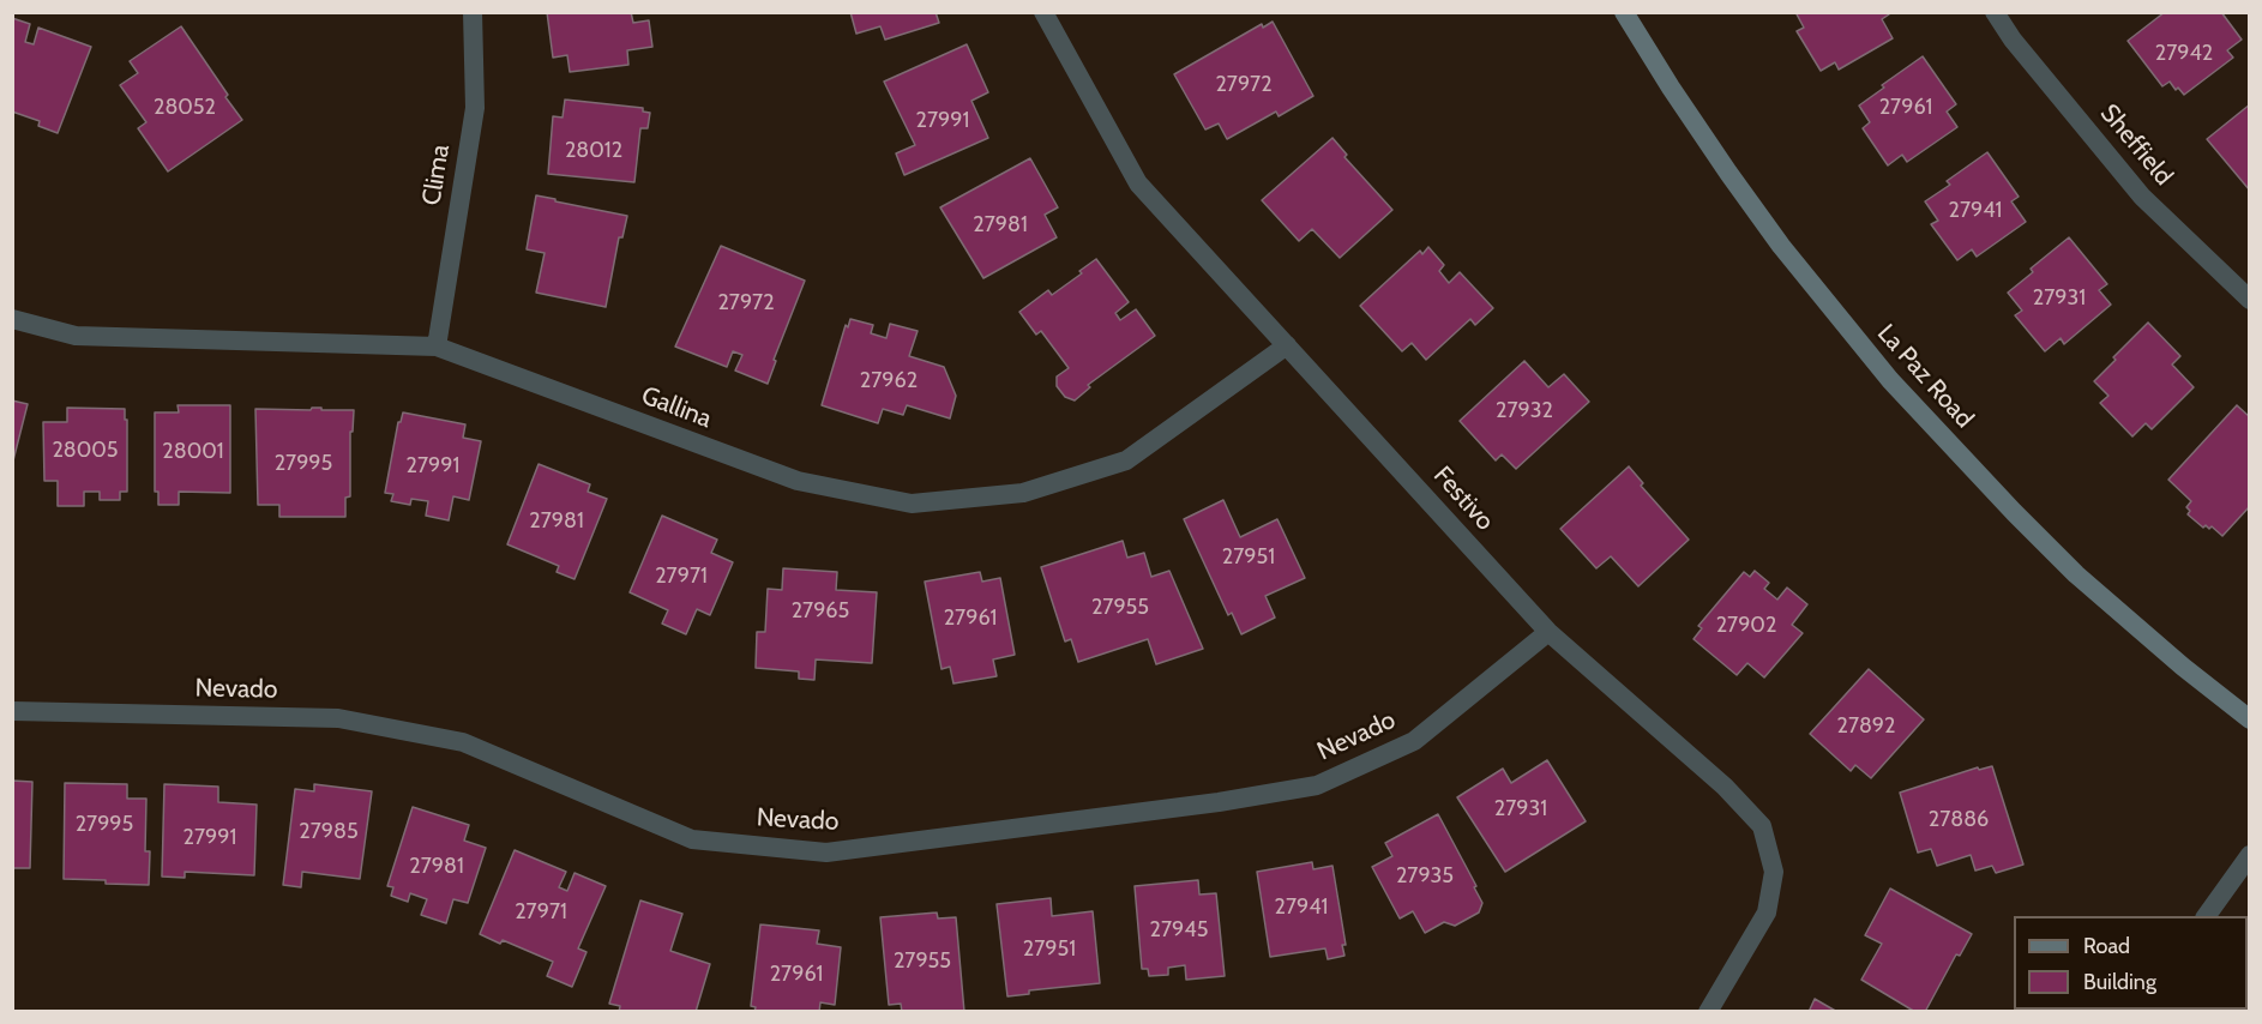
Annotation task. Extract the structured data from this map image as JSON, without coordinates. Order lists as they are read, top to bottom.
{
  "streets": {
    "main road": ["La Paz Road"],
    "street": [
      "Sheffield",
      "Clima",
      "Gallina",
      "Festivo",
      "Nevado"
    ]
  },
  "crossings": [
    ["Clima", "Gallina"],
    ["Gallina", "Festivo"],
    ["Festivo", "Nevado"]
  ],
  "house_numbers": [
    "27942",
    "27972",
    "28052",
    "27961",
    "27991",
    "28012",
    "27941",
    "27981",
    "27931",
    "27972",
    "27962",
    "27932",
    "28005",
    "28001",
    "27995",
    "27991",
    "27981",
    "27951",
    "27971",
    "27955",
    "27965",
    "27961",
    "27902",
    "27892",
    "27931",
    "27886",
    "27995",
    "27985",
    "27991",
    "27981",
    "27935",
    "27941",
    "27971",
    "27945",
    "27951",
    "27955",
    "27961"
  ],
  "legend": ["Road", "Building"]
}
